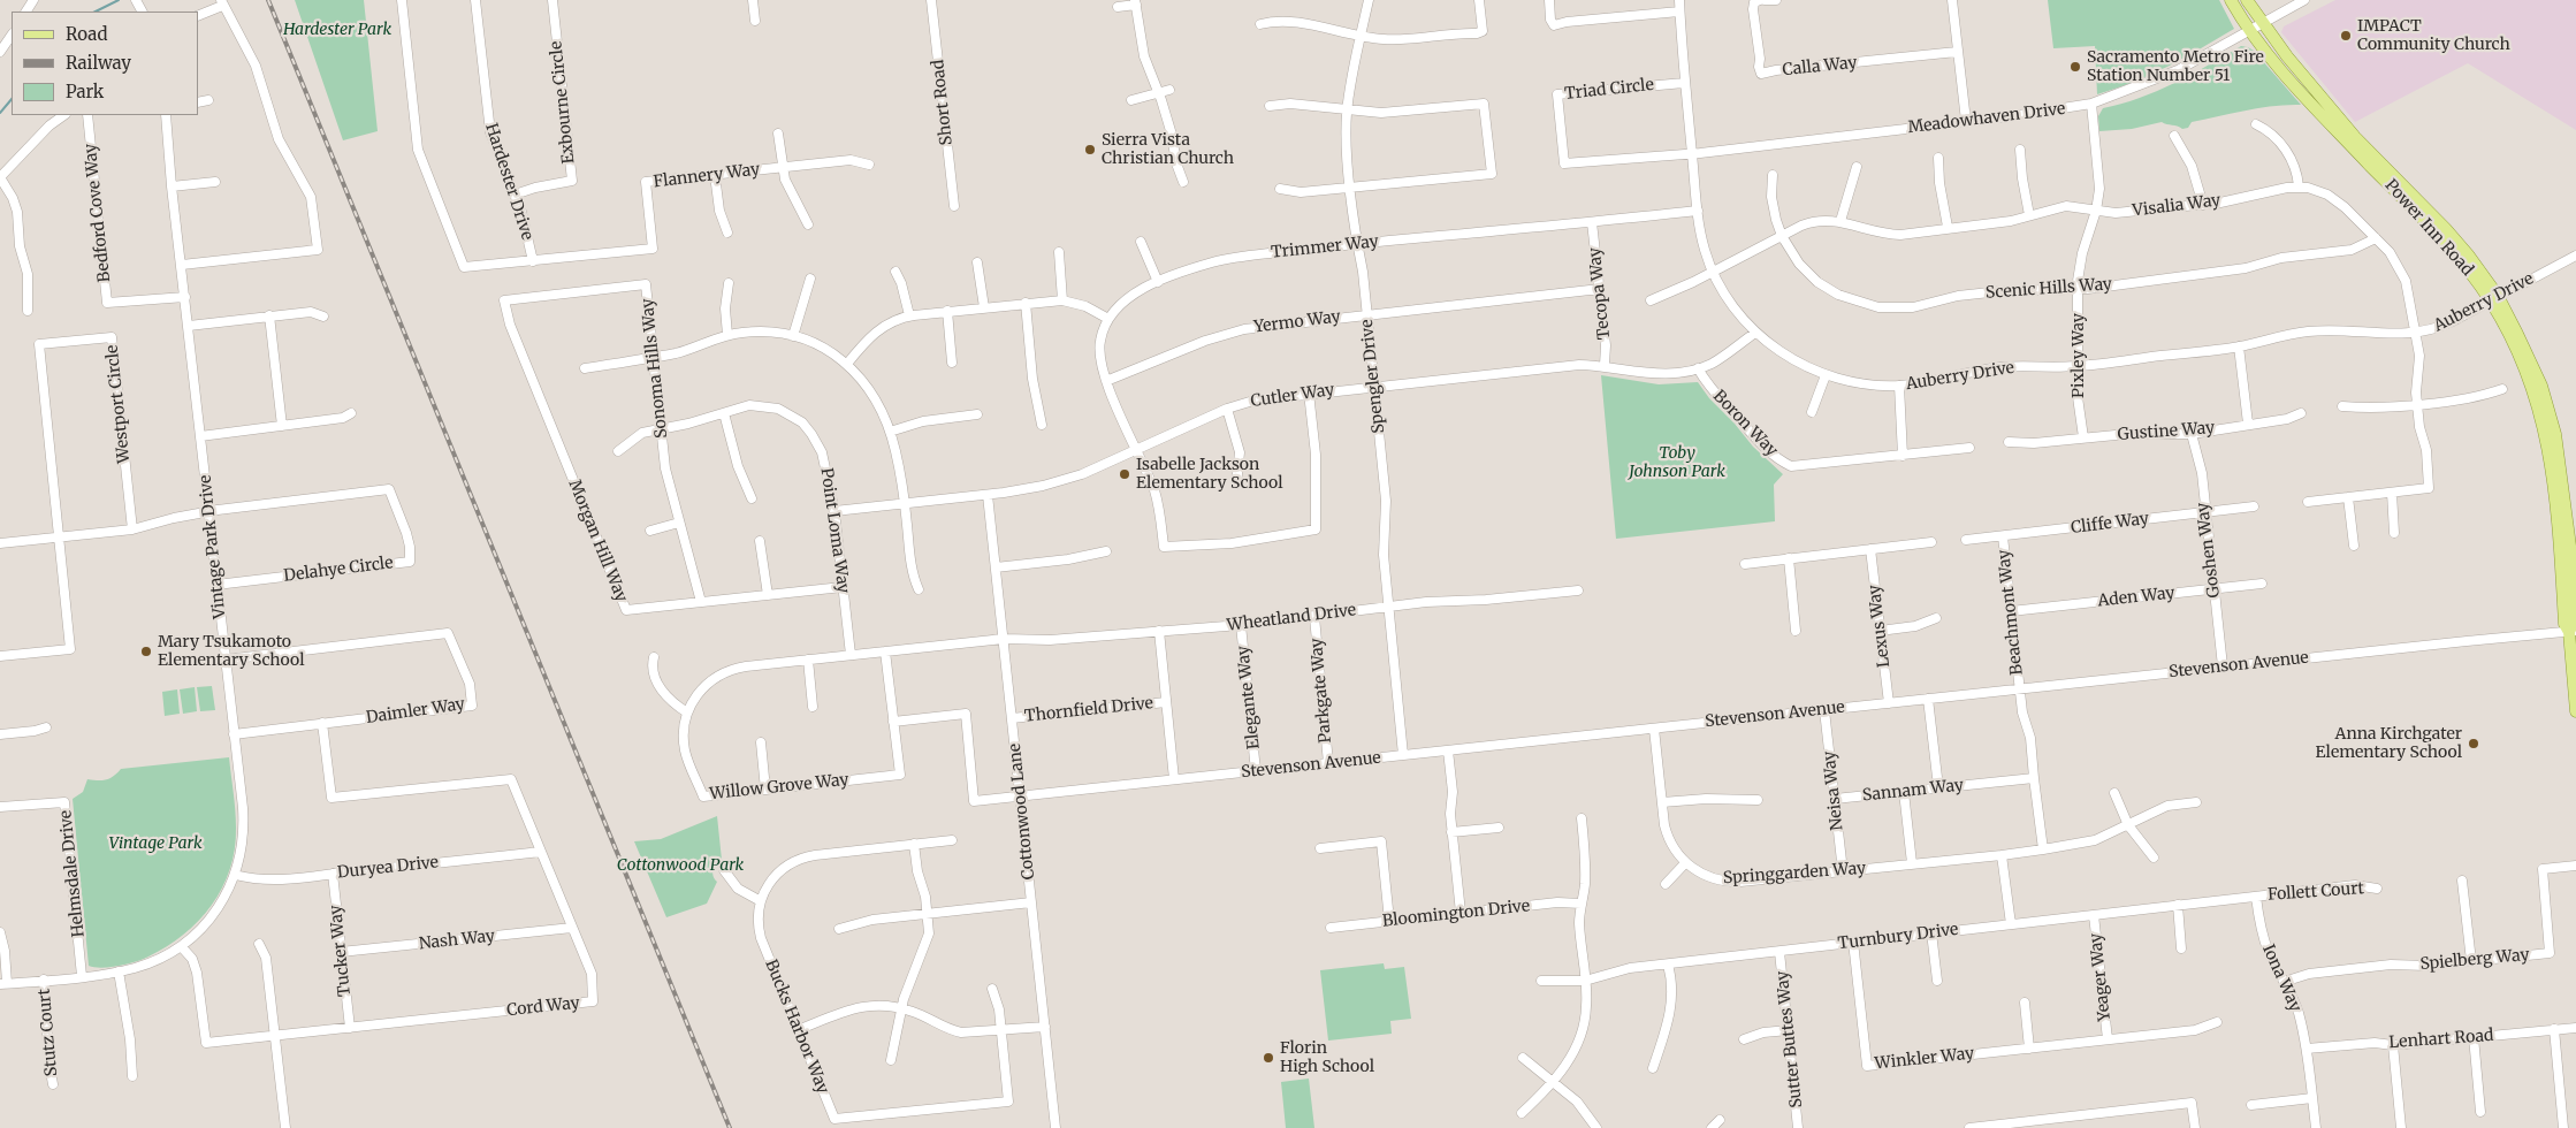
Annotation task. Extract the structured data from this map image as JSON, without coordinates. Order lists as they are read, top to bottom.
{
  "streets": {
    "main road": ["Power Inn Road"],
    "street": [
      "Calla Way",
      "Triad Circle",
      "Exbourne Circle",
      "Short Road",
      "Meadowhaven Drive",
      "Flannery Way",
      "Hardester Drive",
      "Visalia Way",
      "Bedford Cove Way",
      "Trimmer Way",
      "Scenic Hills Way",
      "Tecopa Way",
      "Auberry Drive",
      "Yermo Way",
      "Pixley Way",
      "Sonoma Hills Way",
      "Spengler Drive",
      "Cutler Way",
      "Westport Circle",
      "Boron Way",
      "Gustine Way",
      "Cliffe Way",
      "Point Loma Way",
      "Morgan Hill Way",
      "Vintage Park Drive",
      "Goshen Way",
      "Delahye Circle",
      "Aden Way",
      "Beachmont Way",
      "Wheatland Drive",
      "Lexus Way",
      "Stevenson Avenue",
      "Parkgate Way",
      "Elegante Way",
      "Thornfield Drive",
      "Daimler Way",
      "Willow Grove Way",
      "Neisa Way",
      "Sannam Way",
      "Cottonwood Lane",
      "Duryea Drive",
      "Helmsdale Drive",
      "Springgarden Way",
      "Follett Court",
      "Bloomington Drive",
      "Turnbury Drive",
      "Nash Way",
      "Tucker Way",
      "Spielberg Way",
      "Yeager Way",
      "Iona Way",
      "Cord Way",
      "Bucks Harbor Way",
      "Stutz Court",
      "Sutter Buttes Way",
      "Lenhart Road",
      "Winkler Way"
    ]
  },
  "crossings": [
    ["Triad Circle", "Meadowhaven Drive"],
    ["Triad Circle", "Auberry Drive"],
    ["Exbourne Circle", "Hardester Drive"],
    ["Meadowhaven Drive", "Power Inn Road"],
    ["Meadowhaven Drive", "Auberry Drive"],
    ["Meadowhaven Drive", "Pixley Way"],
    ["Flannery Way", "Hardester Drive"],
    ["Visalia Way", "Scenic Hills Way"],
    ["Visalia Way", "Auberry Drive"],
    ["Visalia Way", "Pixley Way"],
    ["Bedford Cove Way", "Vintage Park Drive"],
    ["Power Inn Road", "Auberry Drive"],
    ["Power Inn Road", "Stevenson Avenue"],
    ["Trimmer Way", "Tecopa Way"],
    ["Trimmer Way", "Auberry Drive"],
    ["Trimmer Way", "Yermo Way"],
    ["Trimmer Way", "Spengler Drive"],
    ["Trimmer Way", "Cutler Way"],
    ["Scenic Hills Way", "Pixley Way"],
    ["Tecopa Way", "Yermo Way"],
    ["Tecopa Way", "Cutler Way"],
    ["Auberry Drive", "Pixley Way"],
    ["Auberry Drive", "Cutler Way"],
    ["Yermo Way", "Spengler Drive"],
    ["Pixley Way", "Gustine Way"],
    ["Sonoma Hills Way", "Point Loma Way"],
    ["Sonoma Hills Way", "Morgan Hill Way"],
    ["Spengler Drive", "Cutler Way"],
    ["Spengler Drive", "Wheatland Drive"],
    ["Spengler Drive", "Stevenson Avenue"],
    ["Cutler Way", "Boron Way"],
    ["Cutler Way", "Point Loma Way"],
    ["Cutler Way", "Cottonwood Lane"],
    ["Gustine Way", "Goshen Way"],
    ["Cliffe Way", "Goshen Way"],
    ["Cliffe Way", "Beachmont Way"],
    ["Point Loma Way", "Morgan Hill Way"],
    ["Point Loma Way", "Willow Grove Way"],
    ["Vintage Park Drive", "Delahye Circle"],
    ["Vintage Park Drive", "Daimler Way"],
    ["Vintage Park Drive", "Duryea Drive"],
    ["Vintage Park Drive", "Helmsdale Drive"],
    ["Vintage Park Drive", "Cord Way"],
    ["Vintage Park Drive", "Stutz Court"],
    ["Goshen Way", "Aden Way"],
    ["Goshen Way", "Stevenson Avenue"],
    ["Aden Way", "Beachmont Way"],
    ["Beachmont Way", "Stevenson Avenue"],
    ["Beachmont Way", "Sannam Way"],
    ["Beachmont Way", "Springgarden Way"],
    ["Wheatland Drive", "Parkgate Way"],
    ["Wheatland Drive", "Elegante Way"],
    ["Wheatland Drive", "Willow Grove Way"],
    ["Wheatland Drive", "Cottonwood Lane"],
    ["Lexus Way", "Stevenson Avenue"],
    ["Stevenson Avenue", "Parkgate Way"],
    ["Stevenson Avenue", "Elegante Way"],
    ["Stevenson Avenue", "Willow Grove Way"],
    ["Stevenson Avenue", "Neisa Way"],
    ["Stevenson Avenue", "Cottonwood Lane"],
    ["Stevenson Avenue", "Springgarden Way"],
    ["Thornfield Drive", "Cottonwood Lane"],
    ["Daimler Way", "Cord Way"],
    ["Willow Grove Way", "Cottonwood Lane"],
    ["Neisa Way", "Sannam Way"],
    ["Neisa Way", "Springgarden Way"],
    ["Duryea Drive", "Tucker Way"],
    ["Duryea Drive", "Cord Way"],
    ["Follett Court", "Turnbury Drive"],
    ["Follett Court", "Iona Way"],
    ["Turnbury Drive", "Yeager Way"],
    ["Turnbury Drive", "Iona Way"],
    ["Turnbury Drive", "Sutter Buttes Way"],
    ["Turnbury Drive", "Winkler Way"],
    ["Nash Way", "Tucker Way"],
    ["Nash Way", "Cord Way"],
    ["Tucker Way", "Cord Way"],
    ["Spielberg Way", "Iona Way"],
    ["Yeager Way", "Winkler Way"],
    ["Iona Way", "Lenhart Road"]
  ],
  "parks": [
    "Hardester Park",
    "Toby Johnson Park",
    "Vintage Park",
    "Cottonwood Park"
  ],
  "places": [
    "IMPACT Community Church",
    "Sacramento Metro Fire Station Number 51",
    "Sierra Vista Christian Church",
    "Isabelle Jackson Elementary School",
    "Mary Tsukamoto Elementary School",
    "Anna Kirchgater Elementary School",
    "Florin High School"
  ],
  "legend": ["Road", "Railway", "Park"]
}
